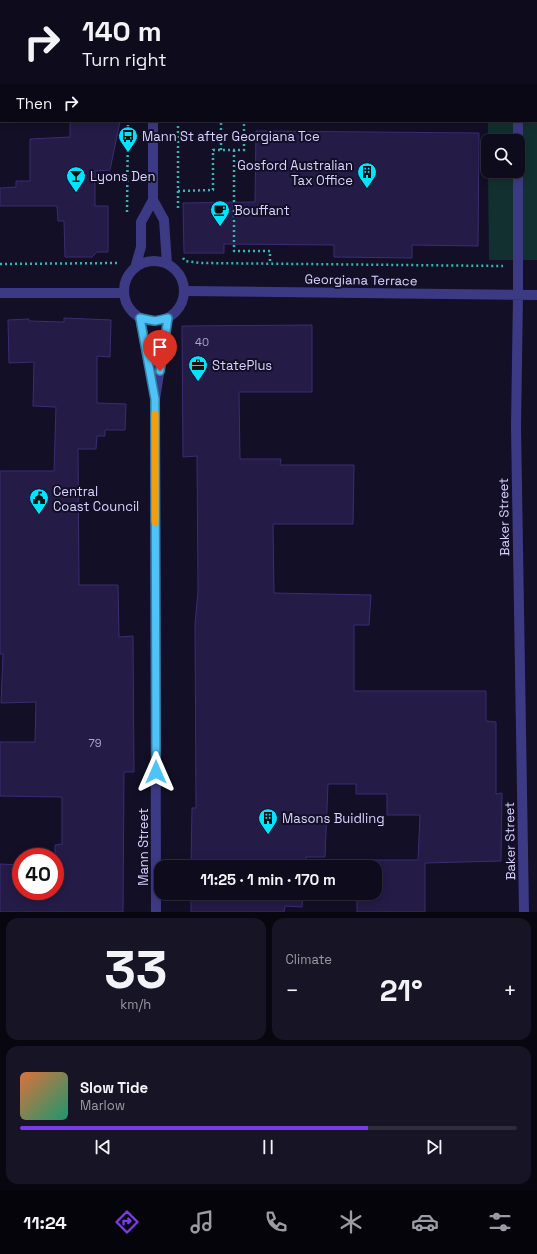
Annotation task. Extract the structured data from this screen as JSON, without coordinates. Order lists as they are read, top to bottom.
{
  "streets": {
    "street": ["Georgiana Terrace", "Baker Street", "Mann Street"]
  },
  "crossings": [
    ["Georgiana Terrace", "Baker Street"],
    ["Georgiana Terrace", "Mann Street"]
  ],
  "places": {
    "bus stop": ["Mann St after Georgiana Tce"],
    "building": ["Gosford Australian Tax Office", "Masons Buidling"],
    "bar": ["Lyons Den"],
    "cafe": ["Bouffant"],
    "office": ["StatePlus"],
    "public building": ["Central Coast Council"]
  },
  "house_numbers": ["40", "79"],
  "page": {
    "turn": ["140 m", "Turn right"],
    "then": "Then",
    "limit": "40",
    "trip": "11:25 · 1 min · 170 m",
    "tile": [
      ["33", "km/h"],
      "Climate"
    ],
    "heat": ["−", "21°", "+"],
    "song": ["Slow Tide", "Marlow"],
    "tabs": "11:24"
  }
}
